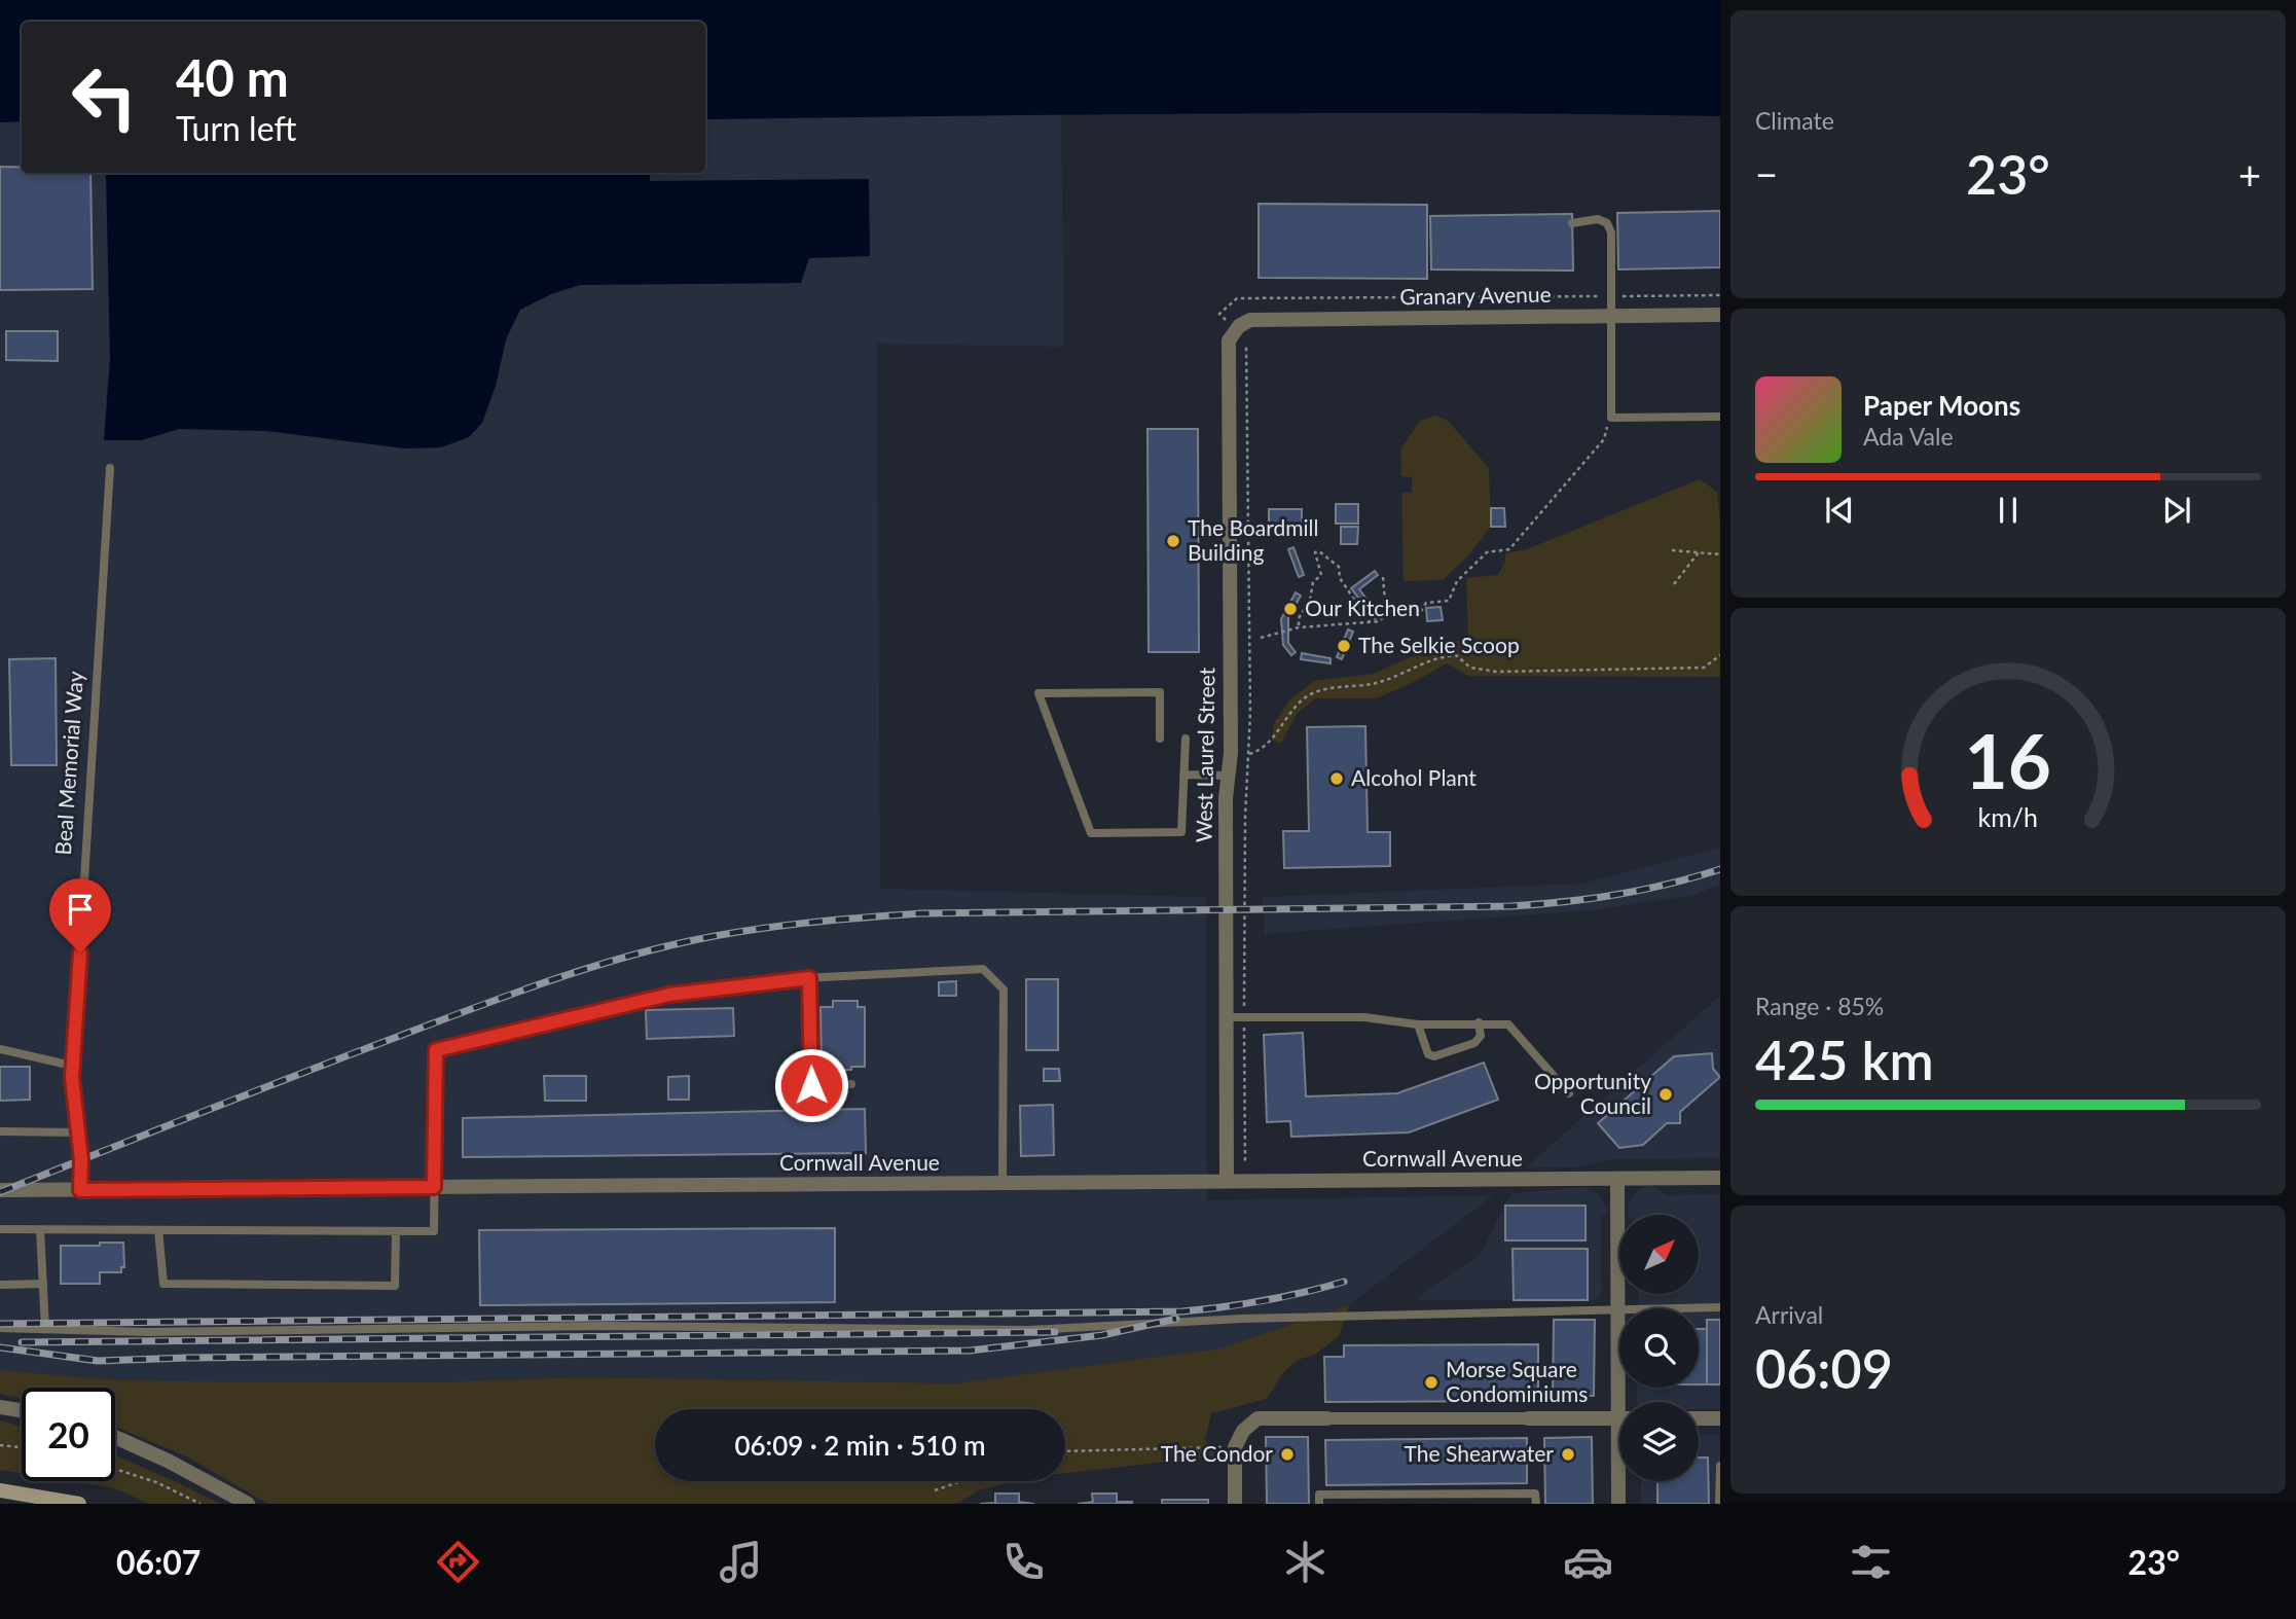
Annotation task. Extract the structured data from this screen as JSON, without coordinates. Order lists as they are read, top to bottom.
{
  "streets": {
    "street": [
      "Granary Avenue",
      "West Laurel Street",
      "Beal Memorial Way",
      "Cornwall Avenue"
    ]
  },
  "crossings": [
    ["Granary Avenue", "West Laurel Street"],
    ["West Laurel Street", "Cornwall Avenue"],
    ["Beal Memorial Way", "Cornwall Avenue"]
  ],
  "places": [
    "The Boardmill Building",
    "Our Kitchen",
    "The Selkie Scoop",
    "Alcohol Plant",
    "Opportunity Council",
    "Morse Square Condominiums",
    "The Condor",
    "The Shearwater"
  ],
  "north": "top right",
  "page": {
    "tile": [
      "Climate",
      ["Range · 85%", "425 km"],
      ["Arrival", "06:09"]
    ],
    "turn": ["40 m", "Turn left"],
    "heat": ["−", "23°", "+"],
    "song": ["Paper Moons", "Ada Vale"],
    "limit": "20",
    "trip": "06:09 · 2 min · 510 m",
    "tabs": ["06:07", "23°"],
    "gauge": ["16", "km/h"]
  }
}
